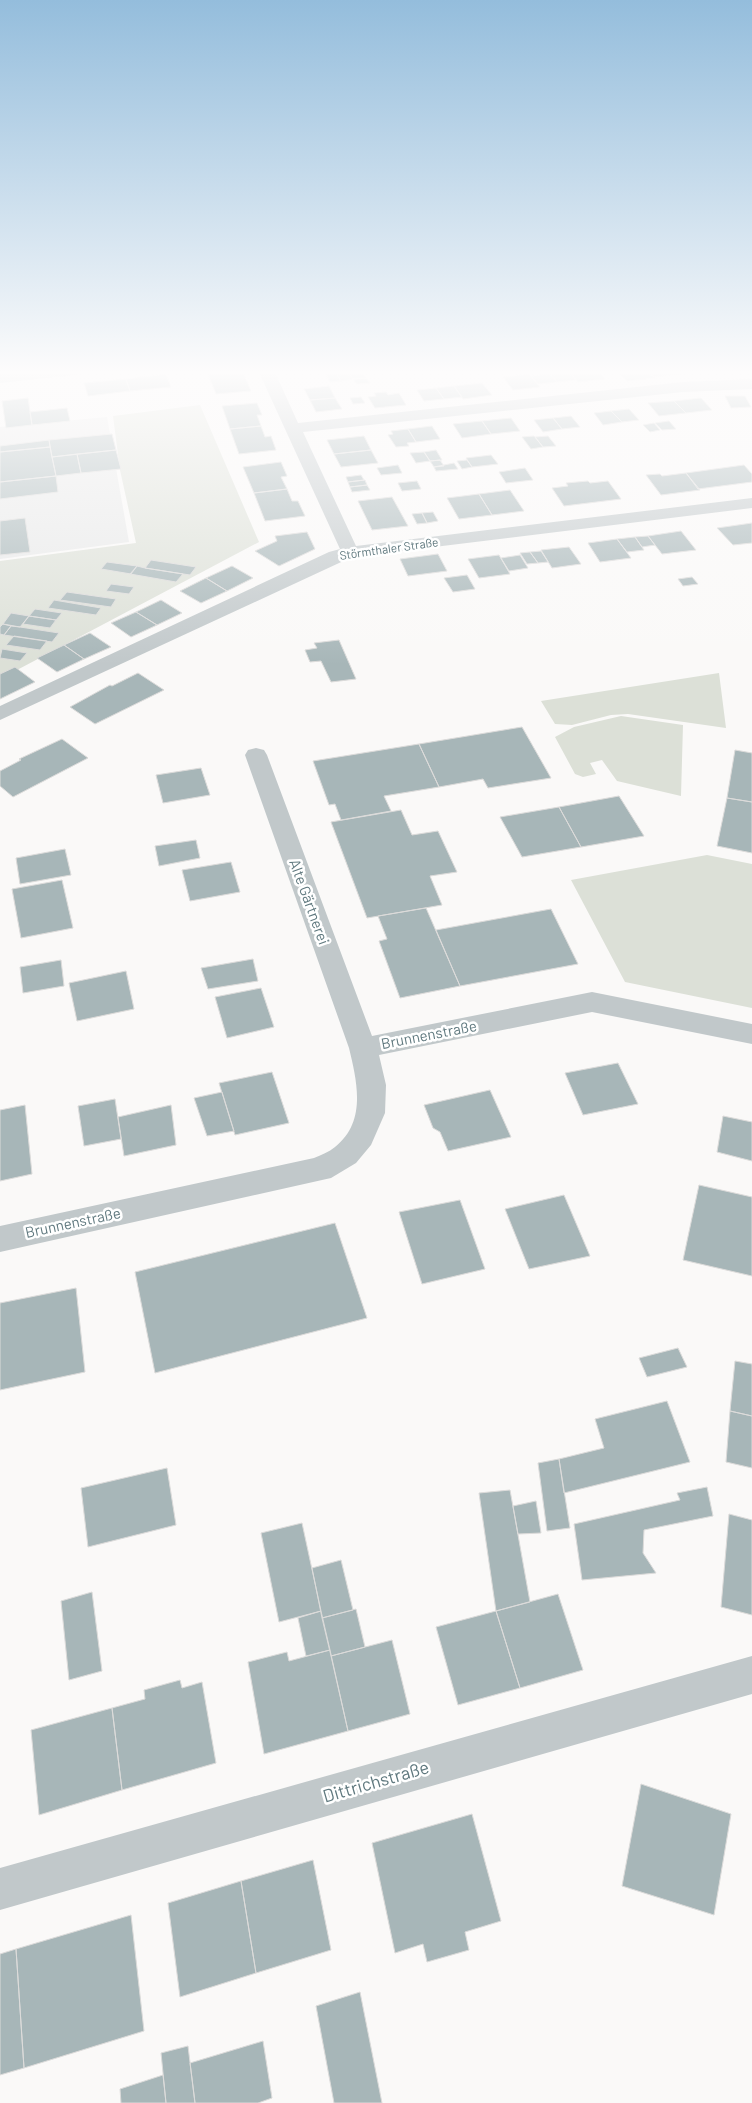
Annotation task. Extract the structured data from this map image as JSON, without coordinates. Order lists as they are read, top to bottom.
{
  "streets": {
    "street": [
      "Störmthaler Straße",
      "Alte Gärtnerei",
      "Brunnenstraße",
      "Dittrichstraße"
    ]
  },
  "crossings": [
    ["Alte Gärtnerei", "Brunnenstraße"]
  ]
}
